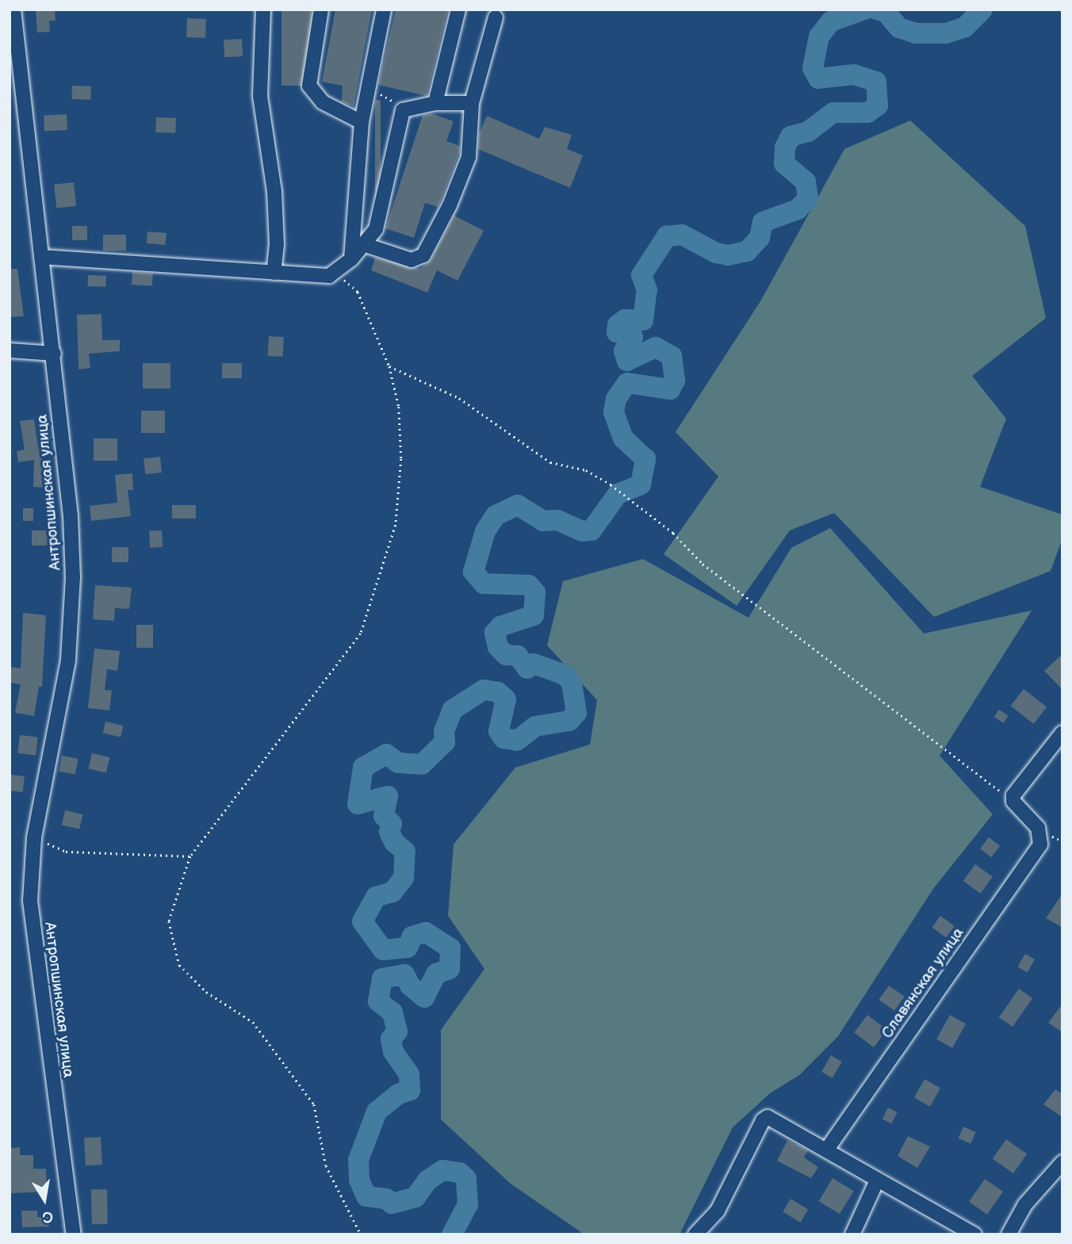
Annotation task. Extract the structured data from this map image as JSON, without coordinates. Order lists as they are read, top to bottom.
{
  "streets": {
    "street": ["Антропшинская улица", "Славянская улица"]
  },
  "north": "bottom"
}
